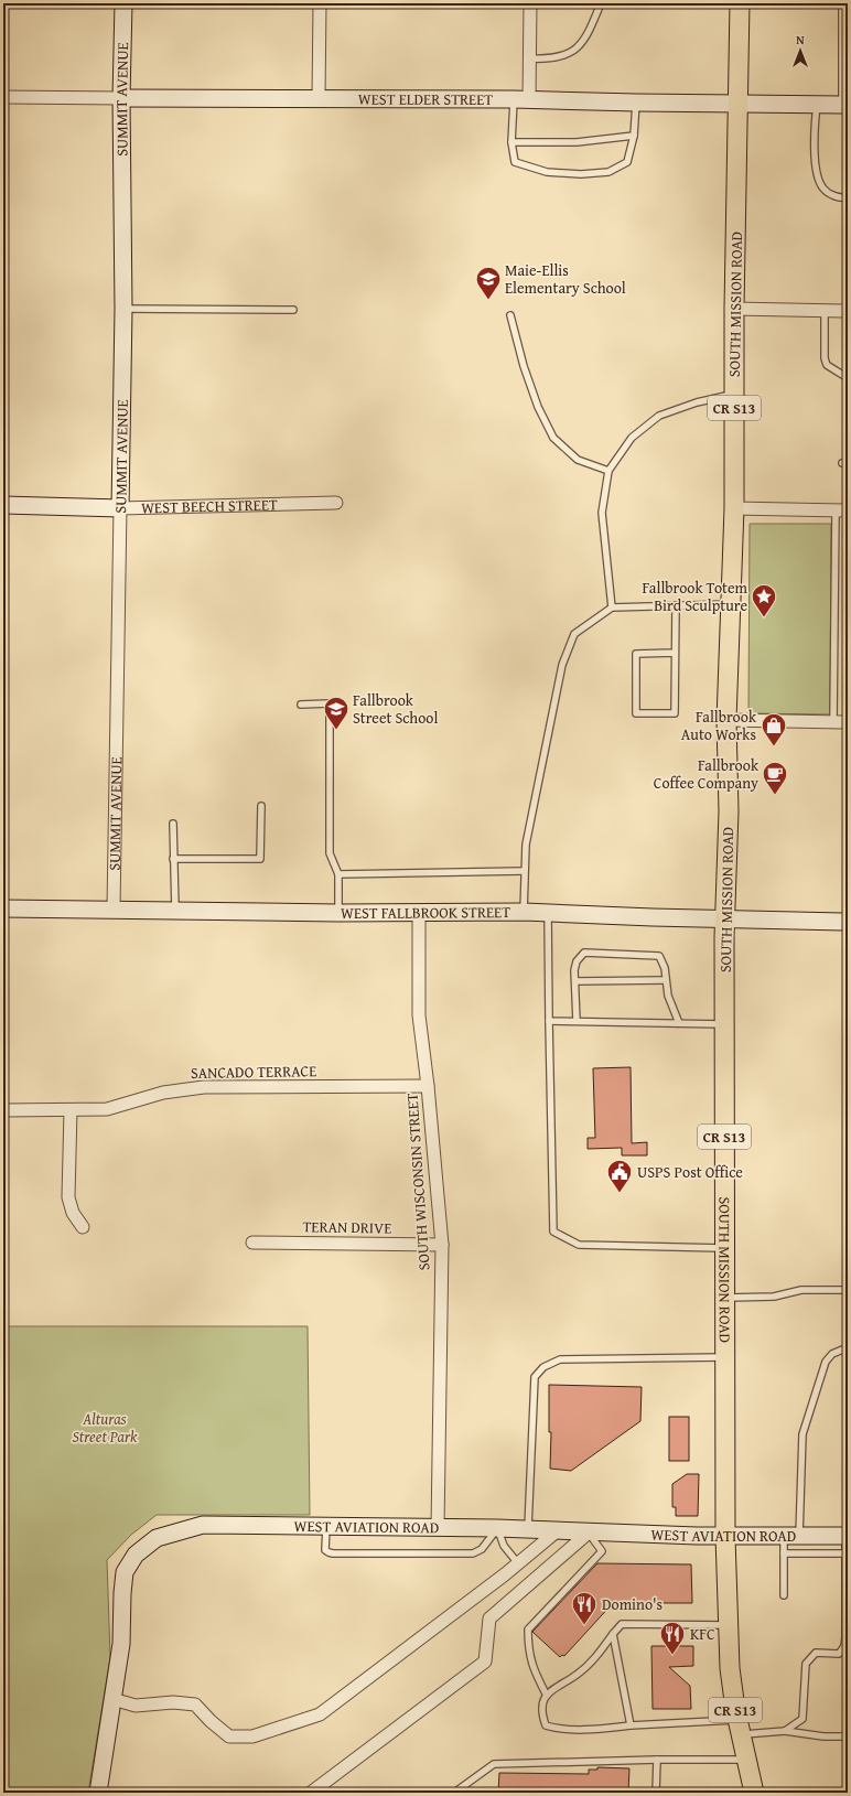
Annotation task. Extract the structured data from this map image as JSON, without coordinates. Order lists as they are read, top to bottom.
{
  "streets": {
    "main road": ["SOUTH MISSION ROAD", "CR S13"],
    "street": [
      "SUMMIT AVENUE",
      "WEST ELDER STREET",
      "WEST BEECH STREET",
      "WEST FALLBROOK STREET",
      "SANCADO TERRACE",
      "SOUTH WISCONSIN STREET",
      "TERAN DRIVE",
      "WEST AVIATION ROAD"
    ]
  },
  "crossings": [
    ["SUMMIT AVENUE", "WEST ELDER STREET"],
    ["SUMMIT AVENUE", "WEST BEECH STREET"],
    ["SUMMIT AVENUE", "WEST FALLBROOK STREET"],
    ["WEST ELDER STREET", "SOUTH MISSION ROAD"],
    ["SOUTH MISSION ROAD", "WEST FALLBROOK STREET"],
    ["SOUTH MISSION ROAD", "WEST AVIATION ROAD"],
    ["WEST FALLBROOK STREET", "SOUTH WISCONSIN STREET"],
    ["SANCADO TERRACE", "SOUTH WISCONSIN STREET"],
    ["SOUTH WISCONSIN STREET", "TERAN DRIVE"],
    ["SOUTH WISCONSIN STREET", "WEST AVIATION ROAD"]
  ],
  "parks": ["Alturas Street Park"],
  "places": {
    "school or university": ["Maie-Ellis Elementary School", "Fallbrook Street School"],
    "place": ["Fallbrook Totem Bird Sculpture"],
    "shop": ["Fallbrook Auto Works"],
    "cafe": ["Fallbrook Coffee Company"],
    "public building": ["USPS Post Office"],
    "restaurant": ["Domino's", "KFC"]
  },
  "north": "top"
}
